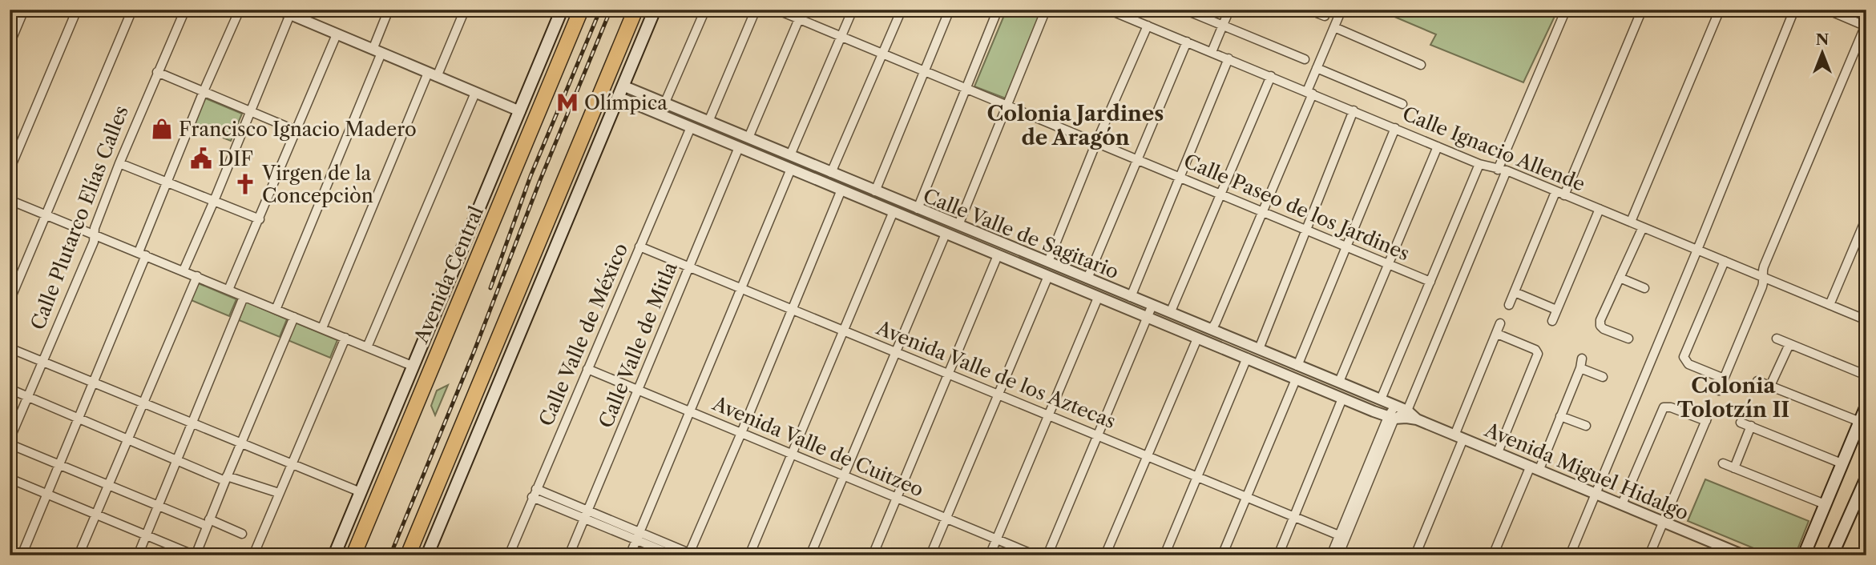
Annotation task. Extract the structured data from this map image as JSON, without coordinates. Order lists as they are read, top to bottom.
{
  "streets": {
    "highway": ["Avenida Central"],
    "street": [
      "Calle Ignacio Allende",
      "Calle Paseo de los Jardines",
      "Calle Plutarco Elías Calles",
      "Calle Valle de Sagitario",
      "Calle Valle de México",
      "Calle Valle de Mitla",
      "Avenida Valle de los Aztecas",
      "Avenida Valle de Cuitzeo",
      "Avenida Miguel Hidalgo"
    ]
  },
  "crossings": [
    ["Calle Valle de Sagitario", "Calle Valle de México"],
    ["Calle Valle de Sagitario", "Calle Valle de Mitla"],
    ["Calle Valle de Sagitario", "Avenida Miguel Hidalgo"],
    ["Calle Valle de México", "Avenida Valle de los Aztecas"],
    ["Calle Valle de México", "Avenida Valle de Cuitzeo"],
    ["Calle Valle de Mitla", "Avenida Valle de los Aztecas"],
    ["Calle Valle de Mitla", "Avenida Valle de Cuitzeo"]
  ],
  "districts": ["Colonia Jardines de Aragón", "Colonia Tolotzín II"],
  "places": {
    "metro station": ["Olímpica"],
    "shop": ["Francisco Ignacio Madero"],
    "public building": ["DIF"],
    "church": ["Virgen de la Concepciòn"]
  },
  "north": "top"
}
